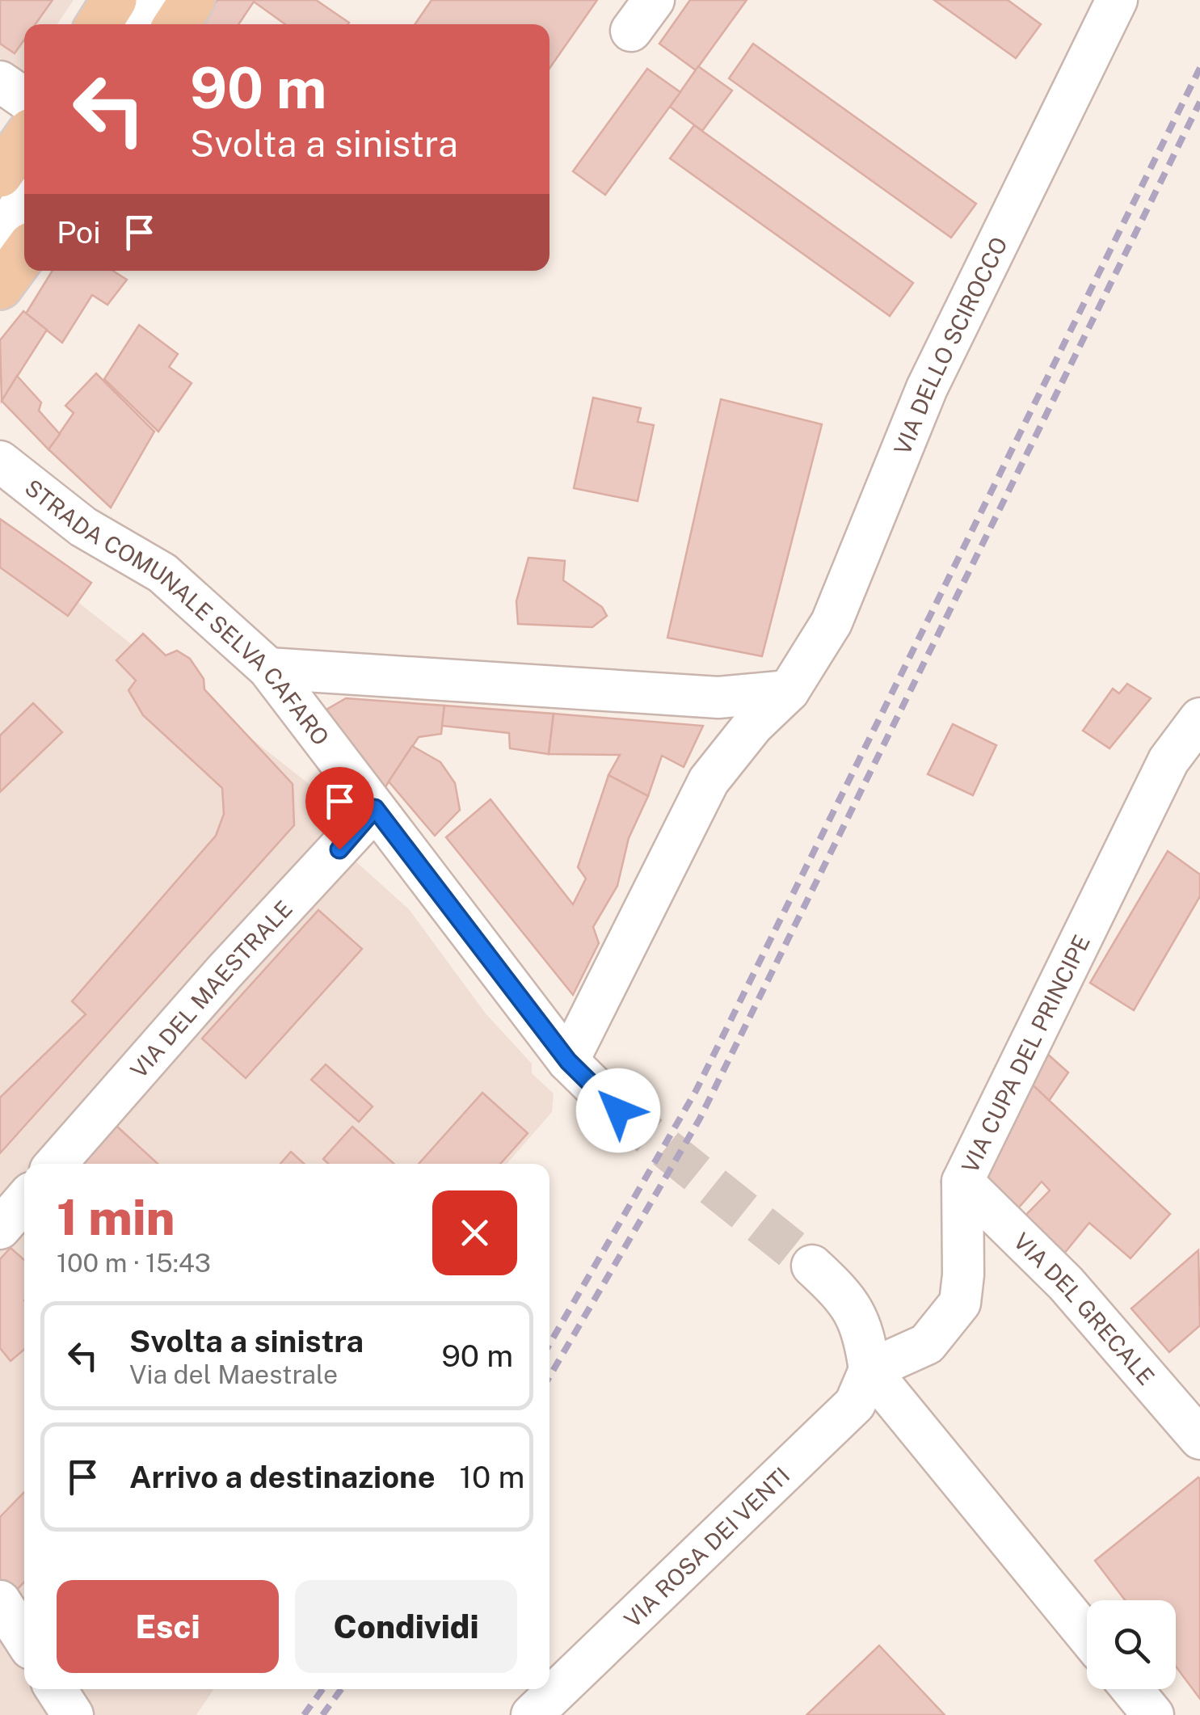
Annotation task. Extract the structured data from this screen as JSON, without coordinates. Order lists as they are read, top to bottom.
{
  "streets": {
    "street": [
      "VIA DELLO SCIROCCO",
      "STRADA COMUNALE SELVA CAFARO",
      "VIA DEL MAESTRALE",
      "VIA CUPA DEL PRINCIPE",
      "VIA DEL GRECALE",
      "VIA ROSA DEI VENTI"
    ]
  },
  "crossings": [
    ["VIA DELLO SCIROCCO", "STRADA COMUNALE SELVA CAFARO"],
    ["STRADA COMUNALE SELVA CAFARO", "VIA DEL MAESTRALE"],
    ["VIA CUPA DEL PRINCIPE", "VIA DEL GRECALE"],
    ["VIA CUPA DEL PRINCIPE", "VIA ROSA DEI VENTI"]
  ],
  "page": {
    "turn": ["90 m", "Svolta a sinistra"],
    "then": "Poi",
    "heading": ["1 min", "100 m · 15:43"],
    "list": [
      {
        "name": "Svolta a sinistra",
        "note": "Via del Maestrale",
        "value": "90 m"
      },
      {
        "name": "Arrivo a destinazione",
        "value": "10 m"
      }
    ],
    "buttons": ["Esci", "Condividi"]
  }
}
